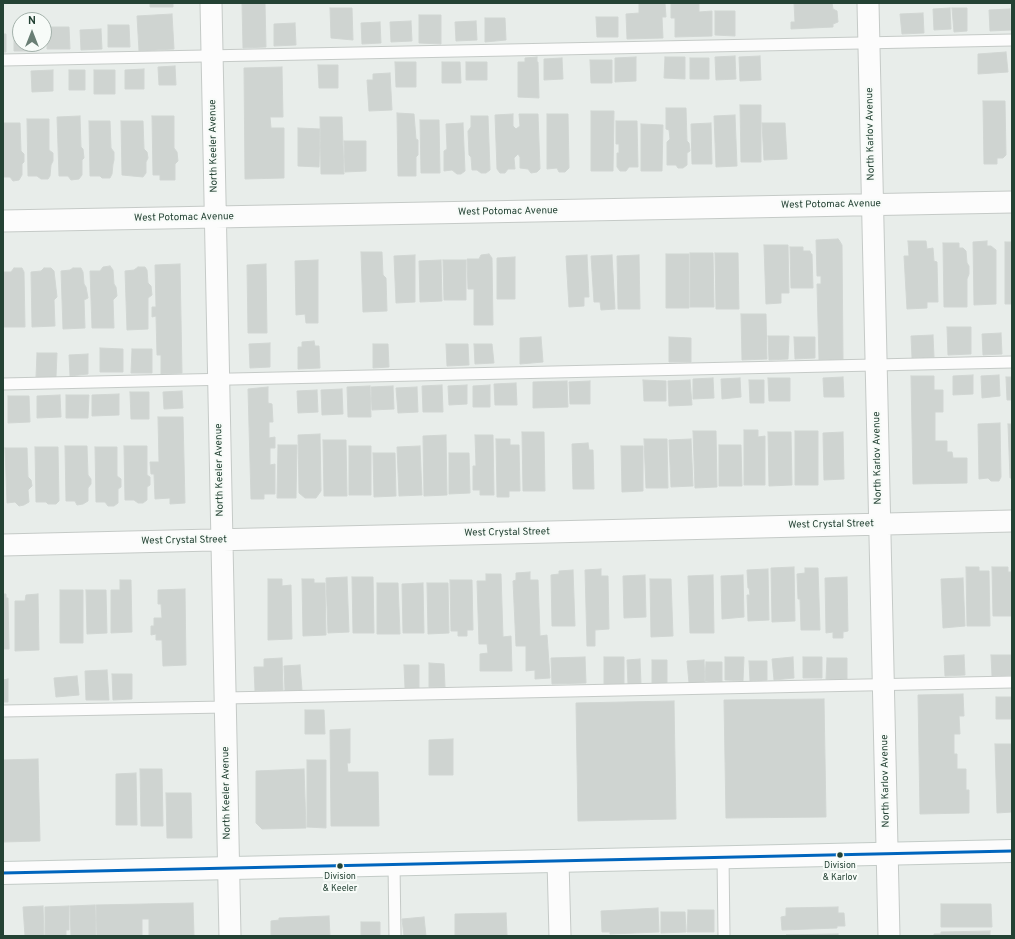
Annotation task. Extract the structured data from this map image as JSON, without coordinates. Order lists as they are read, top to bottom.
{
  "streets": {
    "street": [
      "North Karlov Avenue",
      "North Keeler Avenue",
      "West Potomac Avenue",
      "West Crystal Street"
    ]
  },
  "crossings": [
    ["North Karlov Avenue", "West Potomac Avenue"],
    ["North Karlov Avenue", "West Crystal Street"],
    ["North Keeler Avenue", "West Potomac Avenue"],
    ["North Keeler Avenue", "West Crystal Street"]
  ],
  "places": ["Division & Karlov", "Division & Keeler"],
  "north": "top"
}
